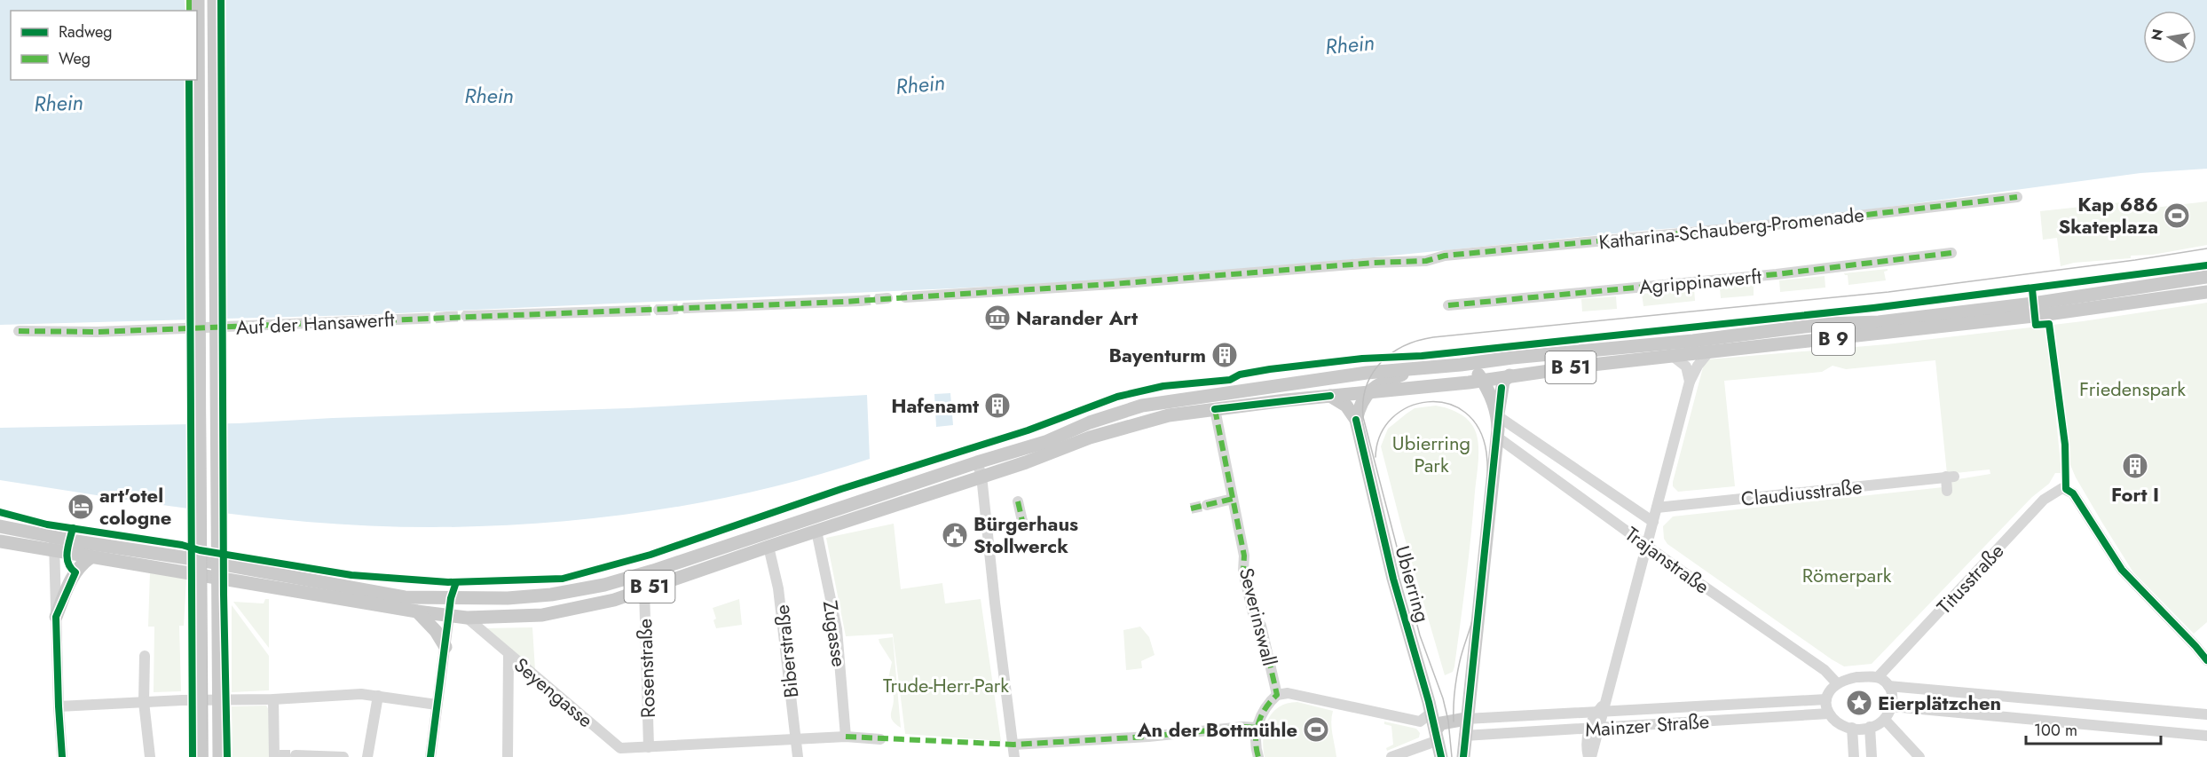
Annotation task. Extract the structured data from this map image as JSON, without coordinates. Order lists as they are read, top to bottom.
{
  "streets": {
    "main road": ["B 9", "B 51", "Ubierring"],
    "street": [
      "Katharina-Schauberg-Promenade",
      "Agrippinawerft",
      "Auf der Hansawerft",
      "Claudiusstraße",
      "Trajanstraße",
      "Titusstraße",
      "Severinswall",
      "Zugasse",
      "Biberstraße",
      "Rosenstraße",
      "Seyengasse",
      "Mainzer Straße"
    ]
  },
  "crossings": [
    ["B 9", "B 51"],
    ["B 51", "Ubierring"],
    ["B 51", "Severinswall"],
    ["B 51", "Zugasse"],
    ["B 51", "Biberstraße"],
    ["B 51", "Rosenstraße"],
    ["B 51", "Seyengasse"],
    ["Trajanstraße", "Titusstraße"],
    ["Trajanstraße", "Mainzer Straße"],
    ["Titusstraße", "Mainzer Straße"],
    ["Zugasse", "Seyengasse"],
    ["Biberstraße", "Seyengasse"],
    ["Rosenstraße", "Seyengasse"]
  ],
  "water": ["Rhein"],
  "parks": [
    "Friedenspark",
    "Ubierring Park",
    "Römerpark",
    "Trude-Herr-Park"
  ],
  "places": {
    "sports": ["Kap 686 Skateplaza", "An der Bottmühle"],
    "museum": ["Narander Art"],
    "building": ["Bayenturm", "Hafenamt", "Fort I"],
    "hotel": ["art'otel cologne"],
    "public building": ["Bürgerhaus Stollwerck"],
    "place": ["Eierplätzchen"]
  },
  "legend": ["Radweg", "Weg"],
  "scale_bar": "100 m",
  "north": "left"
}
